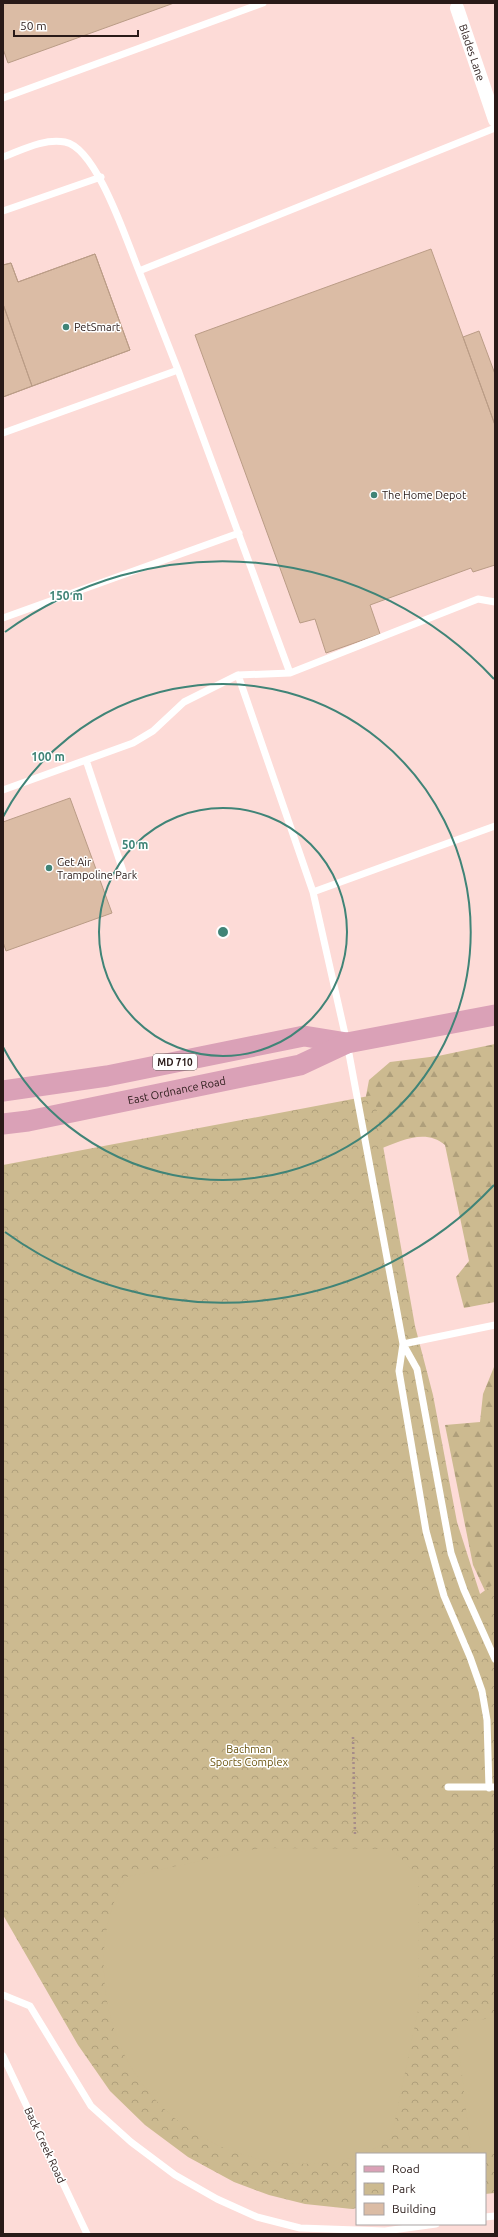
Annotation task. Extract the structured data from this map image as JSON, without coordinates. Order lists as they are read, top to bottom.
{
  "streets": {
    "main road": ["MD 710", "East Ordnance Road"],
    "street": ["Blades Lane"],
    "lane": ["Back Creek Road"]
  },
  "parks": ["Bachman Sports Complex"],
  "places": ["PetSmart", "The Home Depot", "Get Air Trampoline Park"],
  "legend": ["Road", "Park", "Building"],
  "scale_bar": "50 m",
  "rings": ["150 m", "100 m", "50 m"]
}
